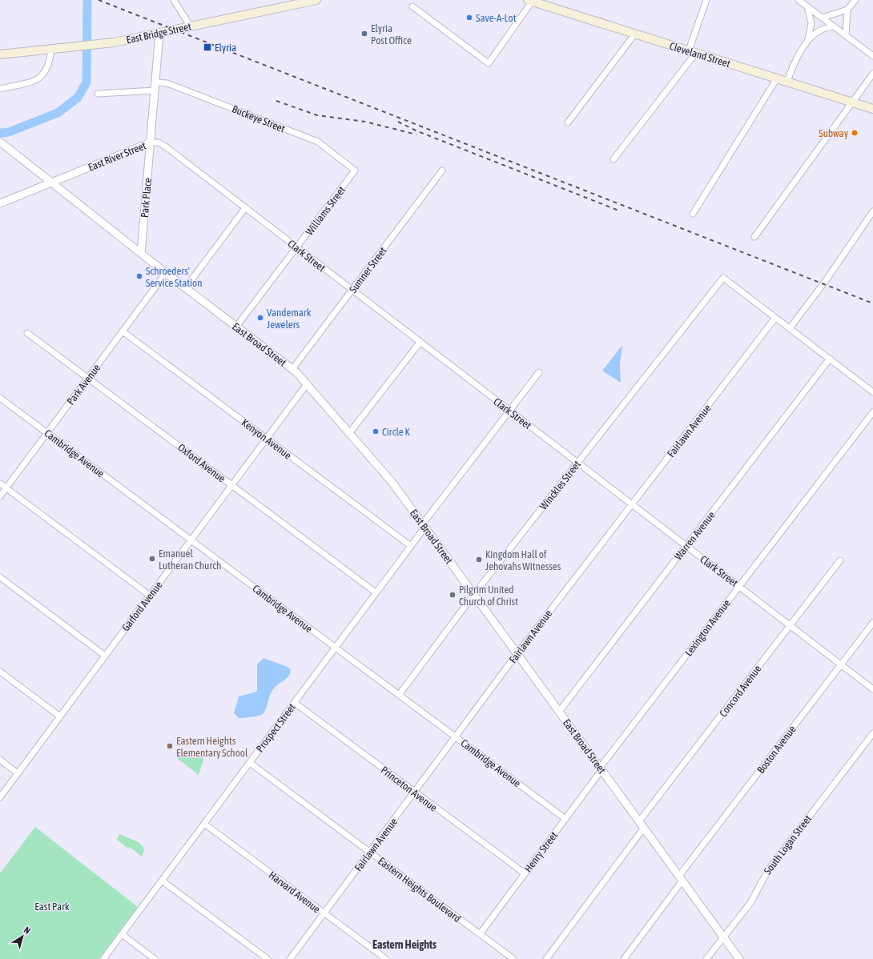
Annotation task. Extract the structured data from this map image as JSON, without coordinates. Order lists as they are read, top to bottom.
{
  "streets": {
    "main road": ["East Bridge Street", "Cleveland Street"],
    "street": [
      "Buckeye Street",
      "East River Street",
      "Park Place",
      "Williams Street",
      "Clark Street",
      "Sumner Street",
      "East Broad Street",
      "Park Avenue",
      "Fairlawn Avenue",
      "Kenyon Avenue",
      "Cambridge Avenue",
      "Oxford Avenue",
      "Winckles Street",
      "Warren Avenue",
      "Garford Avenue",
      "Lexington Avenue",
      "Concord Avenue",
      "Prospect Street",
      "Boston Avenue",
      "Princeton Avenue",
      "South Logan Street",
      "Henry Street",
      "Eastern Heights Boulevard",
      "Harvard Avenue"
    ]
  },
  "crossings": [
    ["East Bridge Street", "East River Street"],
    ["Buckeye Street", "East River Street"],
    ["Buckeye Street", "Williams Street"],
    ["East River Street", "Park Place"],
    ["East River Street", "Clark Street"],
    ["East River Street", "East Broad Street"],
    ["Park Place", "Clark Street"],
    ["Park Place", "East Broad Street"],
    ["Williams Street", "Clark Street"],
    ["Williams Street", "East Broad Street"],
    ["Clark Street", "Sumner Street"],
    ["Clark Street", "Fairlawn Avenue"],
    ["Clark Street", "Winckles Street"],
    ["Clark Street", "Warren Avenue"],
    ["Clark Street", "Lexington Avenue"],
    ["Clark Street", "Concord Avenue"],
    ["Clark Street", "Prospect Street"],
    ["Clark Street", "Boston Avenue"],
    ["Sumner Street", "East Broad Street"],
    ["East Broad Street", "Park Avenue"],
    ["East Broad Street", "Fairlawn Avenue"],
    ["East Broad Street", "Winckles Street"],
    ["East Broad Street", "Warren Avenue"],
    ["East Broad Street", "Garford Avenue"],
    ["East Broad Street", "Lexington Avenue"],
    ["East Broad Street", "Concord Avenue"],
    ["East Broad Street", "Prospect Street"],
    ["East Broad Street", "Boston Avenue"],
    ["East Broad Street", "South Logan Street"],
    ["East Broad Street", "Henry Street"],
    ["Park Avenue", "Kenyon Avenue"],
    ["Park Avenue", "Cambridge Avenue"],
    ["Park Avenue", "Oxford Avenue"],
    ["Fairlawn Avenue", "Cambridge Avenue"],
    ["Fairlawn Avenue", "Winckles Street"],
    ["Fairlawn Avenue", "Princeton Avenue"],
    ["Fairlawn Avenue", "Eastern Heights Boulevard"],
    ["Fairlawn Avenue", "Harvard Avenue"],
    ["Kenyon Avenue", "Garford Avenue"],
    ["Kenyon Avenue", "Prospect Street"],
    ["Cambridge Avenue", "Winckles Street"],
    ["Cambridge Avenue", "Garford Avenue"],
    ["Cambridge Avenue", "Prospect Street"],
    ["Cambridge Avenue", "Henry Street"],
    ["Oxford Avenue", "Garford Avenue"],
    ["Oxford Avenue", "Prospect Street"],
    ["Lexington Avenue", "Henry Street"],
    ["Prospect Street", "Princeton Avenue"],
    ["Prospect Street", "Eastern Heights Boulevard"],
    ["Prospect Street", "Harvard Avenue"],
    ["Princeton Avenue", "Henry Street"],
    ["Henry Street", "Eastern Heights Boulevard"]
  ],
  "districts": ["Eastern Heights"],
  "parks": ["East Park"],
  "places": {
    "other": [
      "Save-A-Lot",
      "Elyria Post Office",
      "Subway",
      "Schroeders' Service Station",
      "Vandemark Jewelers",
      "Circle K",
      "Emanuel Lutheran Church",
      "Kingdom Hall of Jehovahs Witnesses",
      "Pilgrim United Church of Christ",
      "Eastern Heights Elementary School"
    ],
    "transit": ["Elyria"]
  },
  "north": "top right"
}
